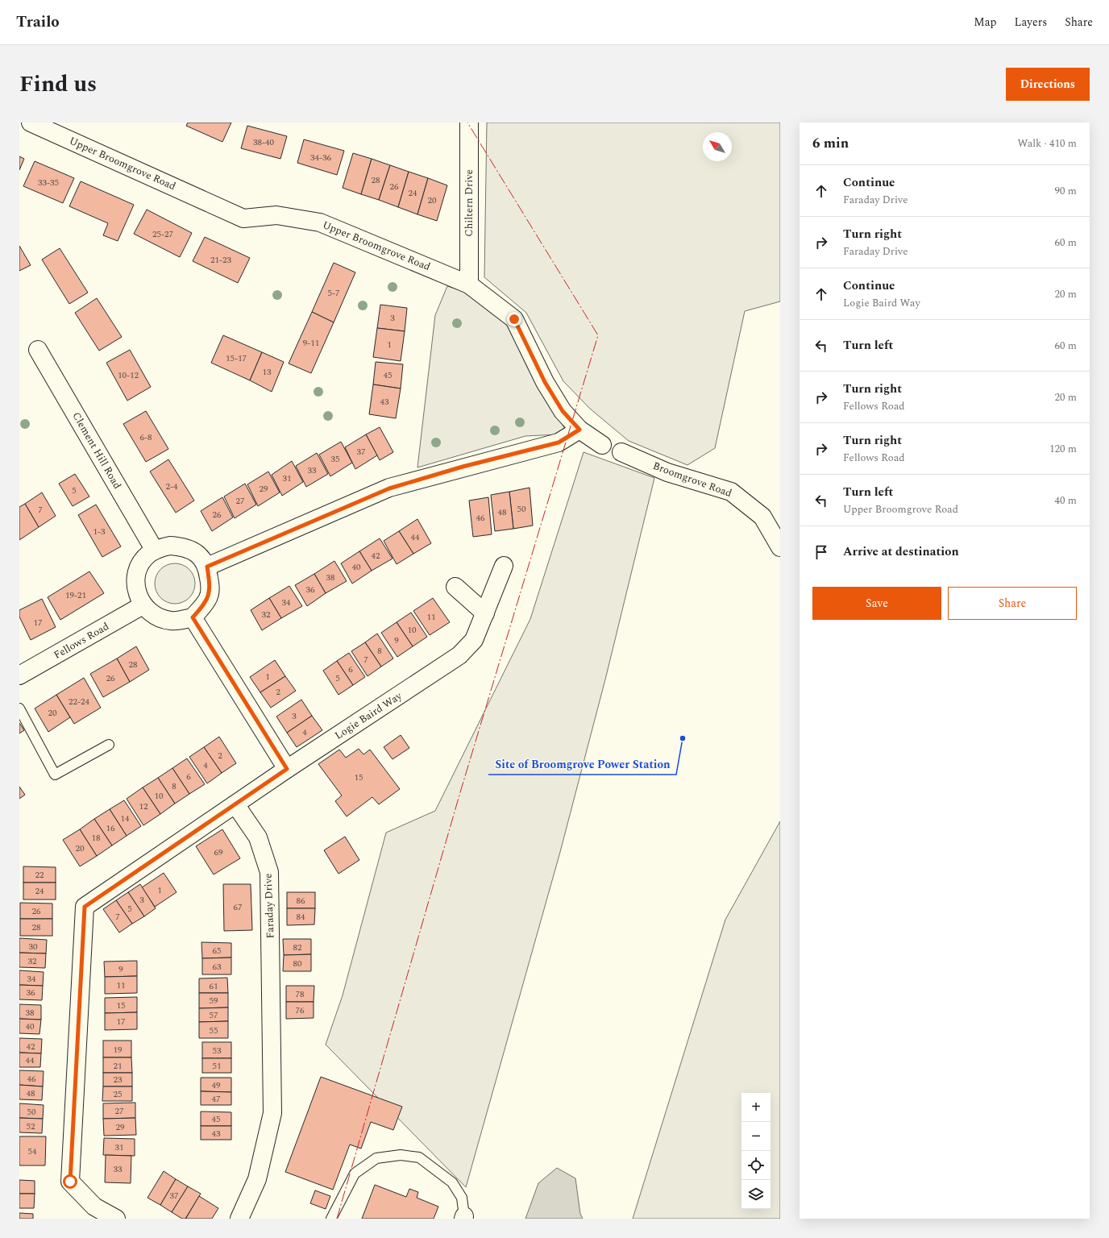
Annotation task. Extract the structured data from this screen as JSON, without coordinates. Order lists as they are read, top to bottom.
{
  "streets": {
    "street": [
      "Upper Broomgrove Road",
      "Chiltern Drive",
      "Clement Hill Road",
      "Broomgrove Road",
      "Fellows Road",
      "Logie Baird Way",
      "Faraday Drive"
    ]
  },
  "crossings": [
    ["Upper Broomgrove Road", "Chiltern Drive"],
    ["Clement Hill Road", "Fellows Road"],
    ["Logie Baird Way", "Faraday Drive"]
  ],
  "places": ["Site of Broomgrove Power Station"],
  "house_numbers": [
    "38-40",
    "34-36",
    "28",
    "33-35",
    "26",
    "24",
    "20",
    "25-27",
    "21-23",
    "5-7",
    "3",
    "9-11",
    "1",
    "15-17",
    "13",
    "10-12",
    "45",
    "43",
    "6-8",
    "37",
    "35",
    "33",
    "31",
    "2-4",
    "29",
    "5",
    "27",
    "50",
    "7",
    "48",
    "26",
    "46",
    "1-3",
    "44",
    "42",
    "40",
    "38",
    "36",
    "19-21",
    "34",
    "32",
    "11",
    "17",
    "10",
    "9",
    "8",
    "7",
    "28",
    "6",
    "1",
    "26",
    "5",
    "2",
    "22-24",
    "20",
    "3",
    "4",
    "2",
    "4",
    "6",
    "15",
    "8",
    "10",
    "12",
    "14",
    "16",
    "18",
    "20",
    "69",
    "22",
    "1",
    "24",
    "3",
    "86",
    "67",
    "5",
    "26",
    "7",
    "84",
    "28",
    "30",
    "82",
    "65",
    "32",
    "80",
    "63",
    "9",
    "34",
    "11",
    "61",
    "36",
    "78",
    "59",
    "15",
    "76",
    "38",
    "57",
    "17",
    "40",
    "55",
    "42",
    "19",
    "53",
    "44",
    "21",
    "51",
    "46",
    "23",
    "49",
    "48",
    "25",
    "47",
    "27",
    "50",
    "45",
    "52",
    "29",
    "43",
    "31",
    "54",
    "33",
    "37"
  ],
  "north": "top left",
  "page": {
    "header": "Trailo",
    "nav": ["Map", "Layers", "Share"],
    "title": "Find us",
    "buttons": [
      "Directions",
      ["Save", "Share"]
    ],
    "heading": ["6 min", "Walk · 410 m"],
    "list": [
      ["Continue", "Faraday Drive", "90 m"],
      ["Turn right", "Faraday Drive", "60 m"],
      ["Continue", "Logie Baird Way", "20 m"],
      ["Turn left", "60 m"],
      ["Turn right", "Fellows Road", "20 m"],
      ["Turn right", "Fellows Road", "120 m"],
      ["Turn left", "Upper Broomgrove Road", "40 m"],
      "Arrive at destination"
    ],
    "map_buttons": ["+", "−"]
  }
}
